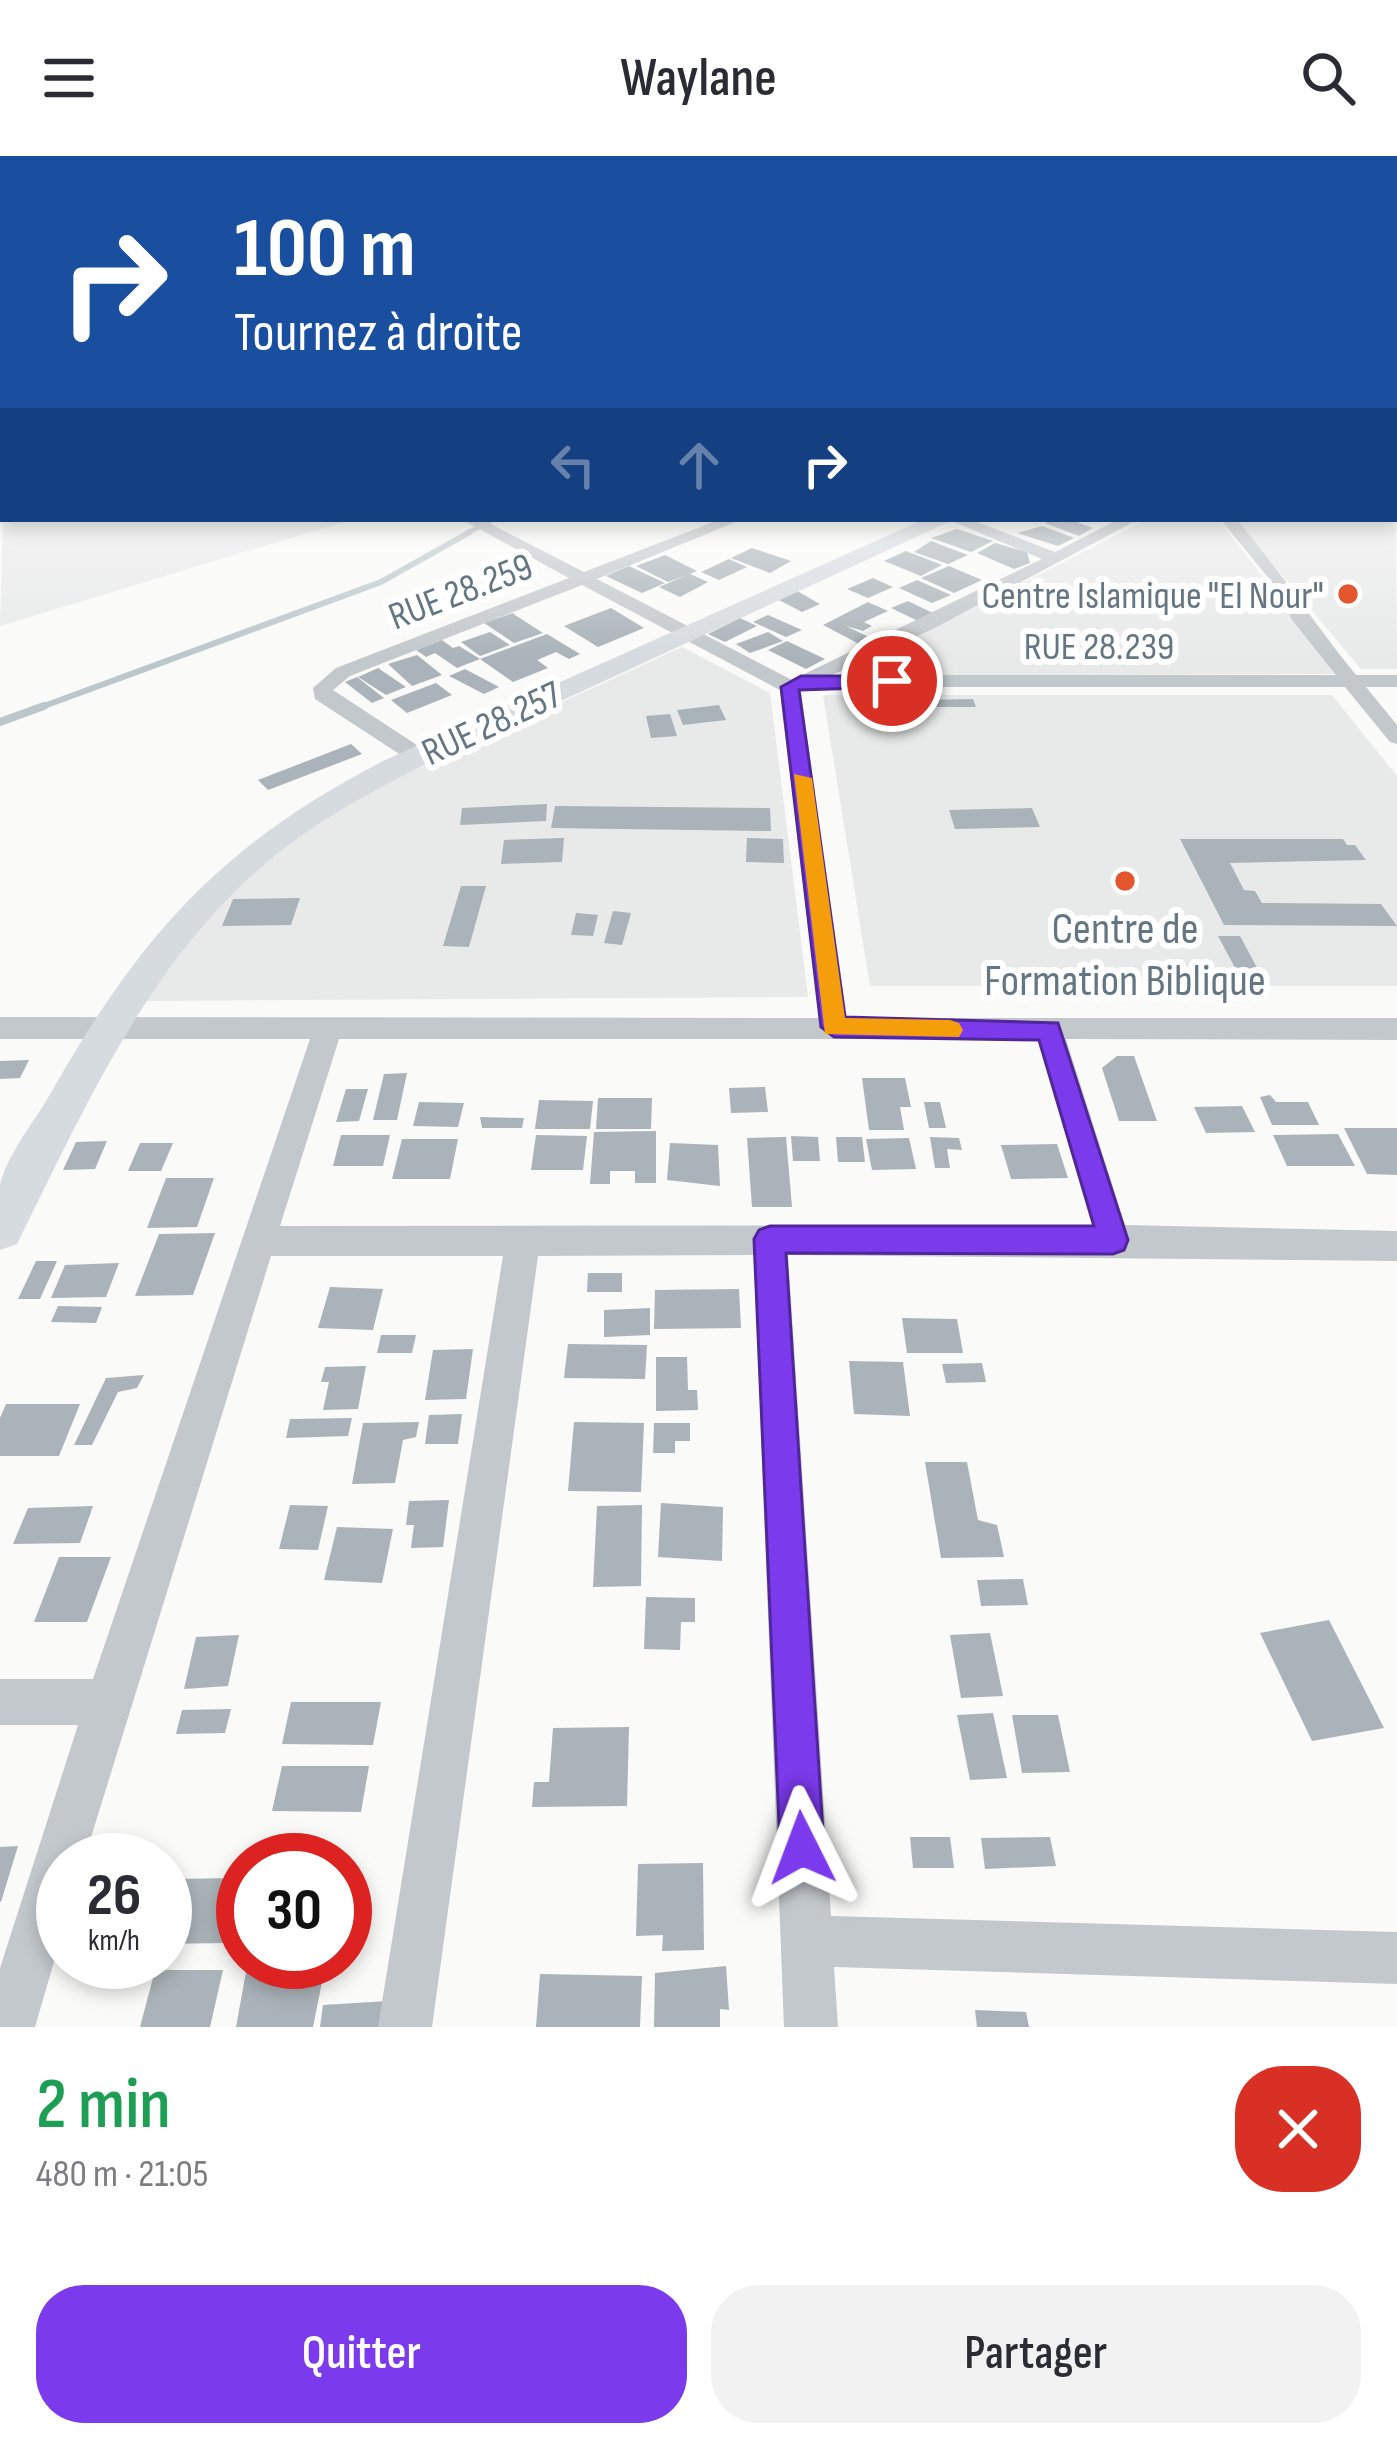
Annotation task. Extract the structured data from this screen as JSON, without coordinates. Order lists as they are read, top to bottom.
{
  "streets": {
    "street": ["RUE 28.259", "RUE 28.239", "RUE 28.257"]
  },
  "crossings": [
    ["RUE 28.259", "RUE 28.257"]
  ],
  "places": ["Centre Islamique \"El Nour\"", "Centre de Formation Biblique"],
  "page": {
    "header": "Waylane",
    "turn": ["100 m", "Tournez à droite"],
    "speed": "26 km/h",
    "limit": "30",
    "heading": ["2 min", "480 m · 21:05"],
    "buttons": ["Quitter", "Partager"]
  }
}
